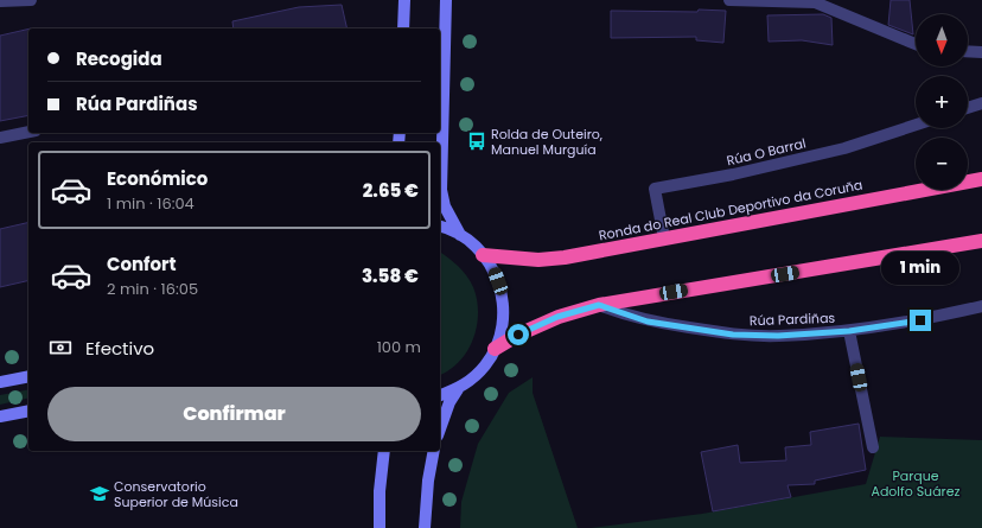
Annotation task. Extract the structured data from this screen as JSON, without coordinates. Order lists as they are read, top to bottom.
{
  "streets": {
    "highway": ["Ronda do Real Club Deportivo da Coruña"],
    "street": ["Rúa O Barral", "Rúa Pardiñas"]
  },
  "crossings": [
    ["Rúa O Barral", "Ronda do Real Club Deportivo da Coruña"]
  ],
  "parks": ["Parque Adolfo Suárez"],
  "places": {
    "bus stop": ["Rolda de Outeiro, Manuel Murguía"],
    "school or university": ["Conservatorio Superior de Música"]
  },
  "north": "bottom",
  "page": {
    "map_buttons": ["+", "−"],
    "banner": ["Recogida", "Rúa Pardiñas"],
    "list": [
      {
        "name": "Económico",
        "note": "1 min · 16:04",
        "value": "2.65 €"
      },
      {
        "name": "Confort",
        "note": "2 min · 16:05",
        "value": "3.58 €"
      }
    ],
    "bubble": "1 min",
    "pay": ["Efectivo", "100 m"],
    "buttons": "Confirmar"
  }
}
